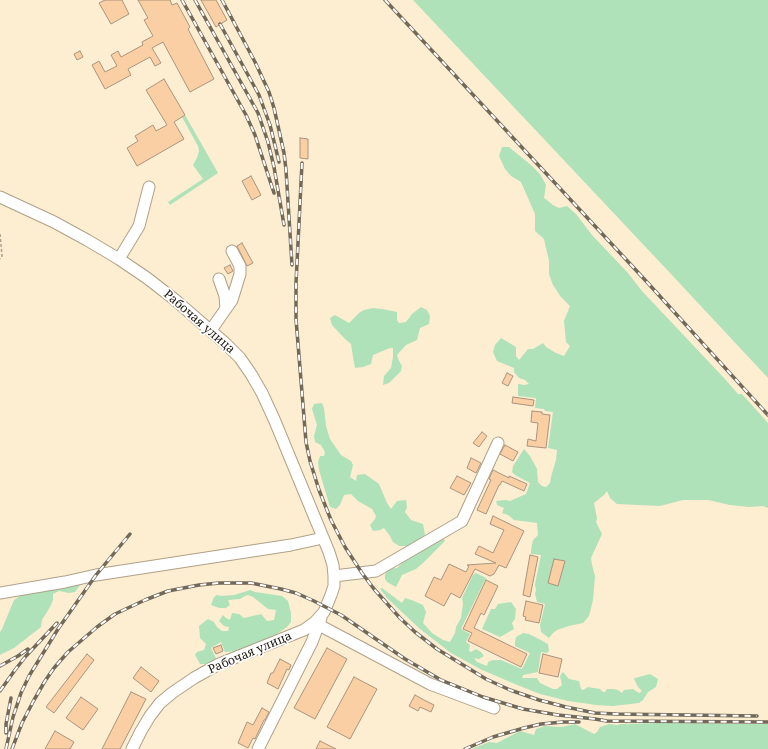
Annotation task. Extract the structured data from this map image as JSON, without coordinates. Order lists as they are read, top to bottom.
{
  "streets": {
    "street": ["Рабочая улица"]
  }
}
